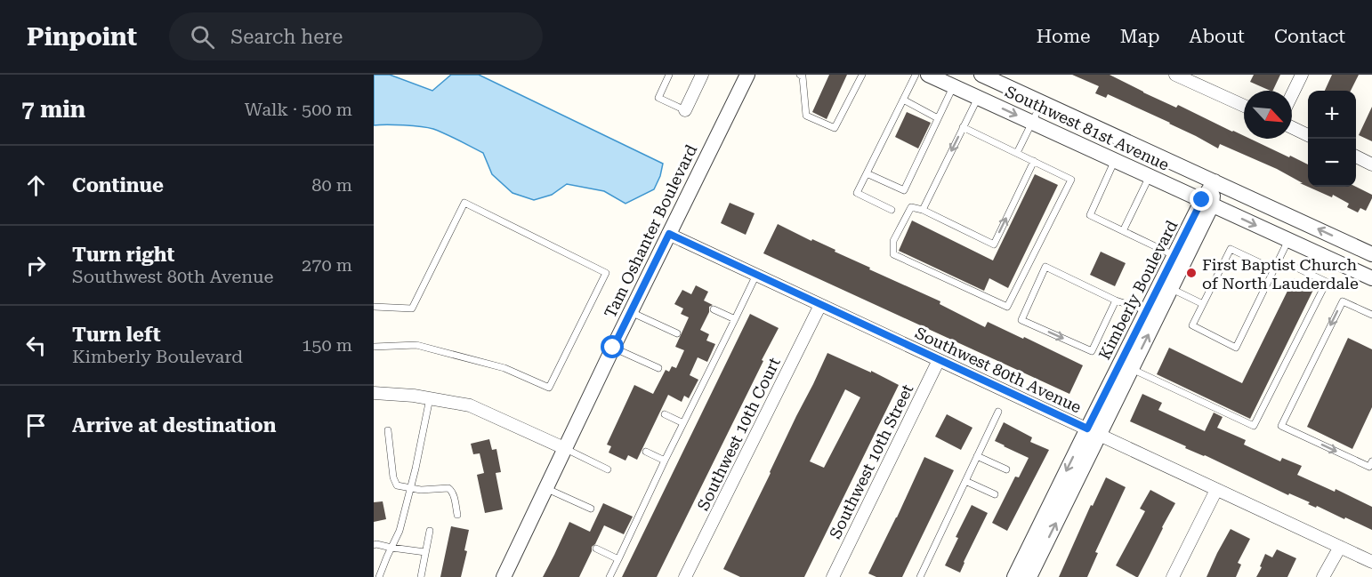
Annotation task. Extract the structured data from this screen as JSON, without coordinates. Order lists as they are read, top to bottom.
{
  "streets": {
    "street": [
      "Southwest 81st Avenue",
      "Tam Oshanter Boulevard",
      "Kimberly Boulevard",
      "Southwest 80th Avenue",
      "Southwest 10th Court",
      "Southwest 10th Street"
    ]
  },
  "crossings": [
    ["Southwest 81st Avenue", "Kimberly Boulevard"],
    ["Tam Oshanter Boulevard", "Southwest 80th Avenue"],
    ["Kimberly Boulevard", "Southwest 80th Avenue"],
    ["Southwest 80th Avenue", "Southwest 10th Court"],
    ["Southwest 80th Avenue", "Southwest 10th Street"]
  ],
  "places": ["First Baptist Church of North Lauderdale"],
  "north": "bottom right",
  "page": {
    "header": "Pinpoint",
    "search": "Search here",
    "nav": [
      "Home",
      "Map",
      "About",
      "Contact"
    ],
    "heading": ["7 min", "Walk · 500 m"],
    "map_buttons": ["+", "−"],
    "list": [
      ["Continue", "80 m"],
      ["Turn right", "Southwest 80th Avenue", "270 m"],
      ["Turn left", "Kimberly Boulevard", "150 m"],
      "Arrive at destination"
    ]
  }
}
